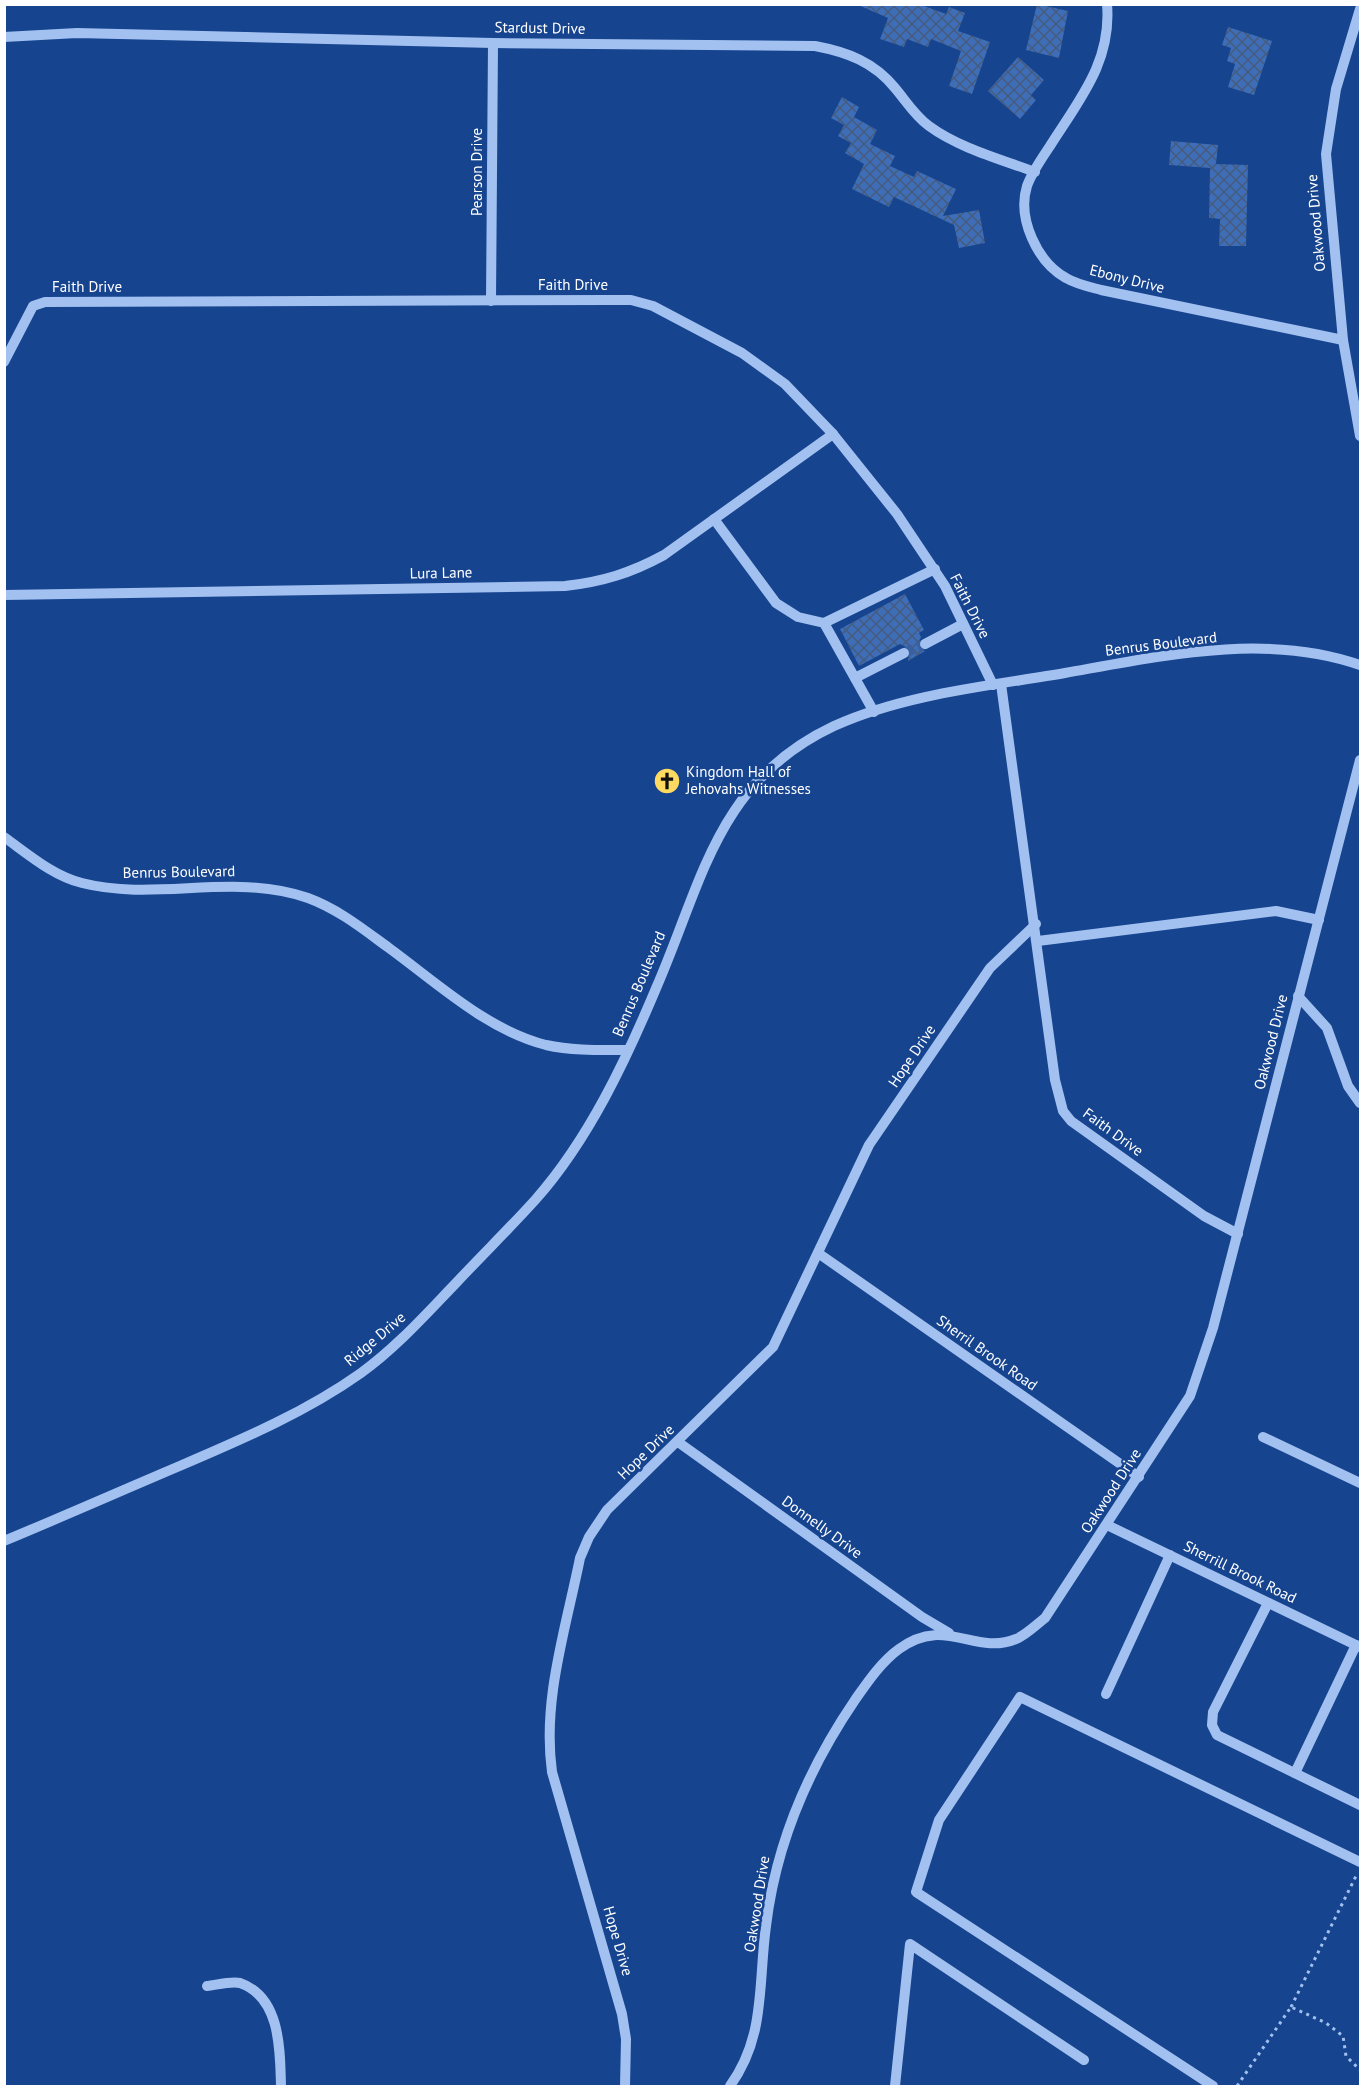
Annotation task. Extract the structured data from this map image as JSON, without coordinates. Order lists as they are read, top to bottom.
{
  "streets": {
    "street": [
      "Stardust Drive",
      "Pearson Drive",
      "Oakwood Drive",
      "Ebony Drive",
      "Faith Drive",
      "Lura Lane",
      "Benrus Boulevard",
      "Hope Drive",
      "Ridge Drive",
      "Sherril Brook Road",
      "Donnelly Drive",
      "Sherrill Brook Road"
    ]
  },
  "crossings": [
    ["Stardust Drive", "Pearson Drive"],
    ["Stardust Drive", "Ebony Drive"],
    ["Pearson Drive", "Faith Drive"],
    ["Oakwood Drive", "Ebony Drive"],
    ["Oakwood Drive", "Faith Drive"],
    ["Oakwood Drive", "Sherril Brook Road"],
    ["Oakwood Drive", "Donnelly Drive"],
    ["Oakwood Drive", "Sherrill Brook Road"],
    ["Faith Drive", "Lura Lane"],
    ["Faith Drive", "Benrus Boulevard"],
    ["Faith Drive", "Hope Drive"],
    ["Benrus Boulevard", "Ridge Drive"],
    ["Hope Drive", "Sherril Brook Road"],
    ["Hope Drive", "Donnelly Drive"]
  ],
  "places": {
    "church": ["Kingdom Hall of Jehovahs Witnesses"]
  }
}
